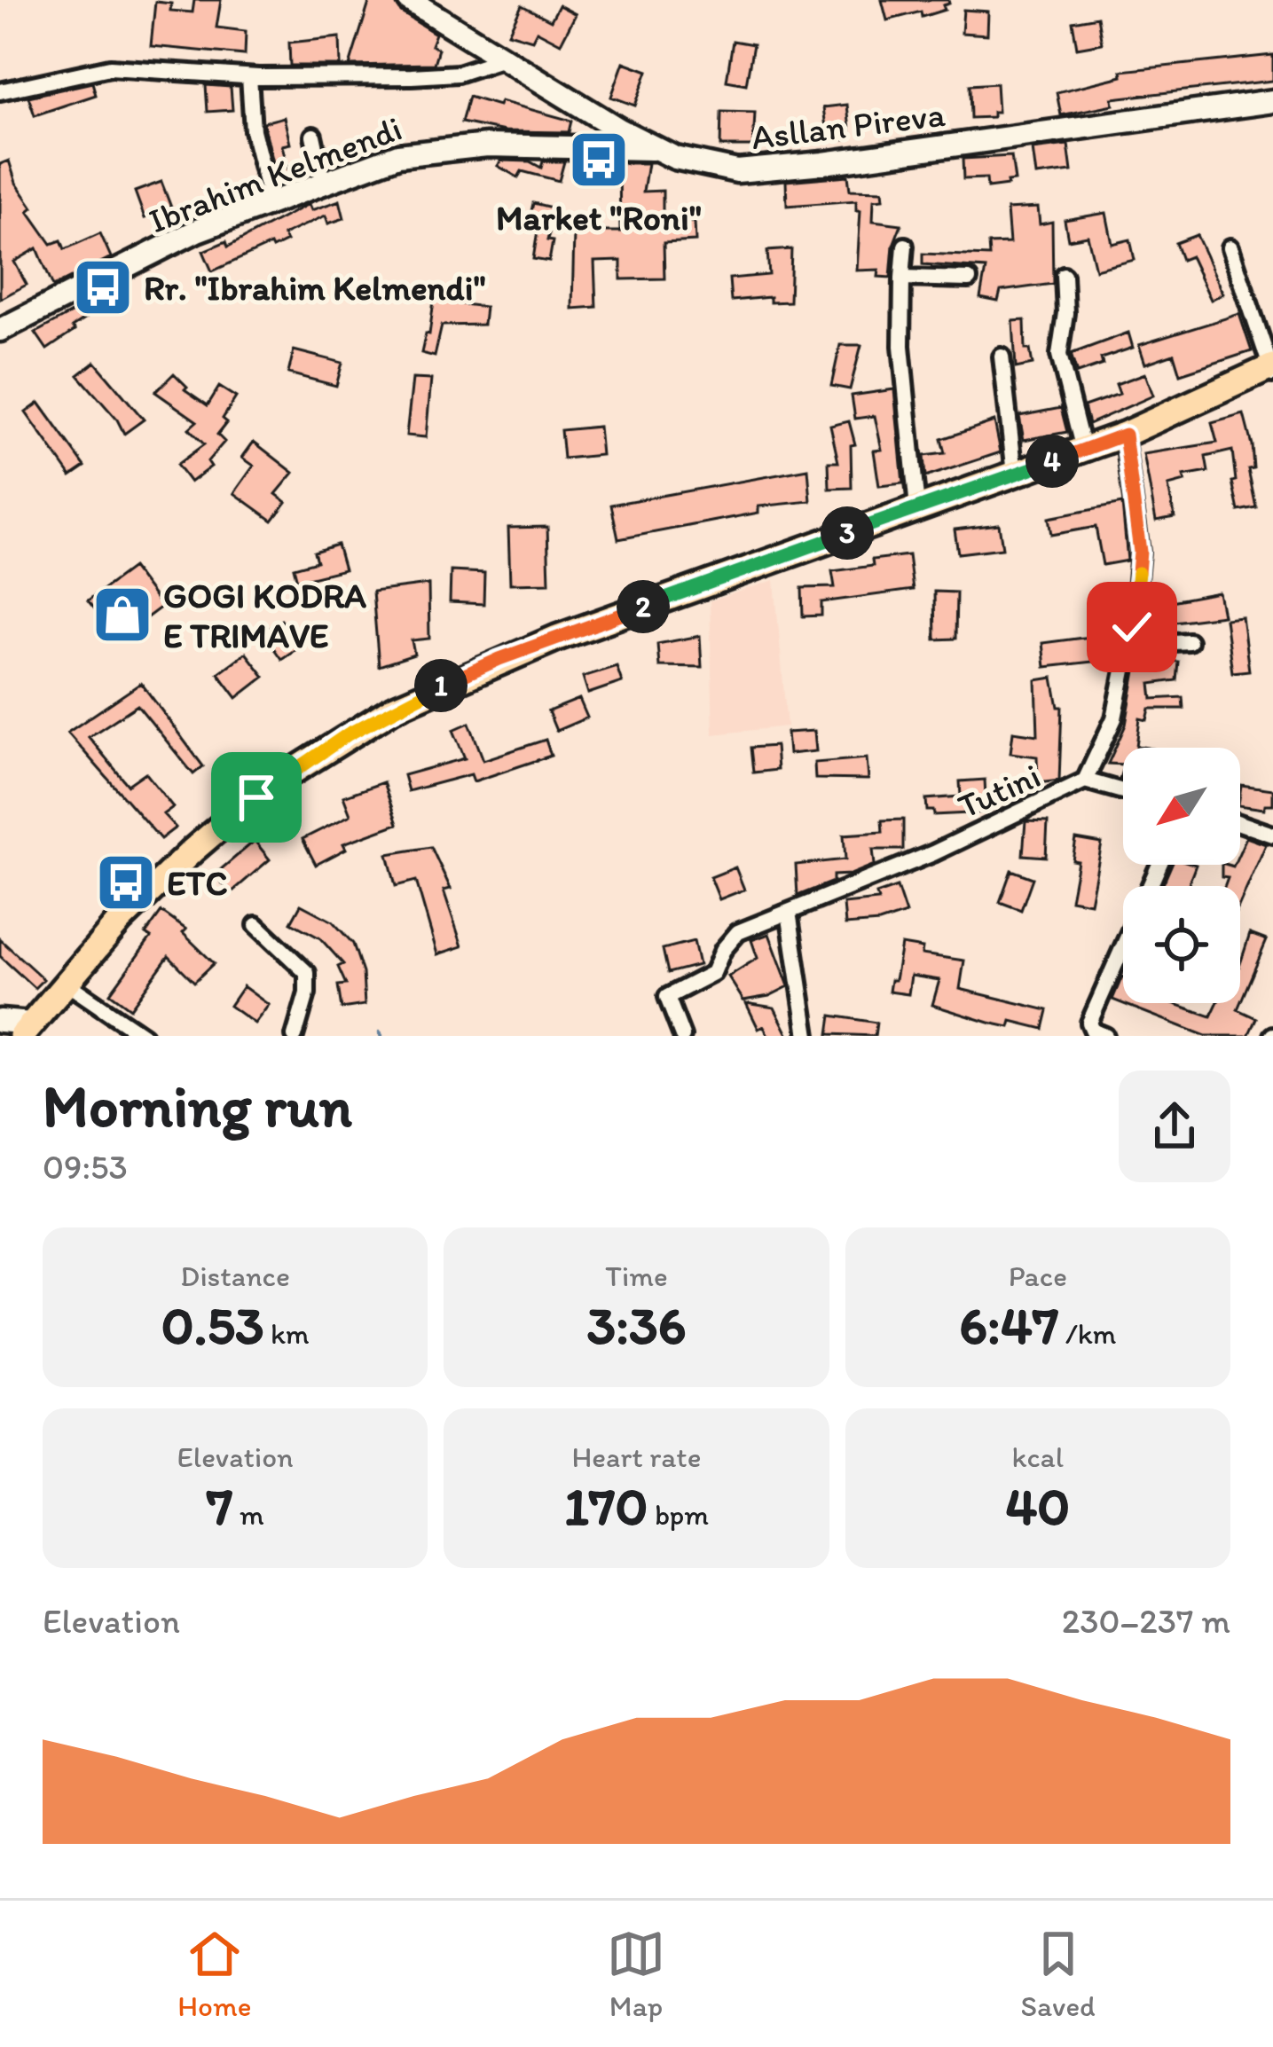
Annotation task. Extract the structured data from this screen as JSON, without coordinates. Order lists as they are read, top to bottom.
{
  "streets": {
    "street": ["Asllan Pireva", "Ibrahim Kelmendi", "Tutini"]
  },
  "crossings": [
    ["Asllan Pireva", "Ibrahim Kelmendi"]
  ],
  "places": {
    "bus stop": ["Market \"Roni\"", "Rr. \"Ibrahim Kelmendi\"", "ETC"],
    "shop": ["GOGI KODRA E TRIMAVE"]
  },
  "north": "bottom left",
  "page": {
    "pins": [
      "4",
      "3",
      "2",
      "1"
    ],
    "heading": ["Morning run", "09:53"],
    "stats": [
      ["Distance", "0.53 km"],
      ["Time", "3:36"],
      ["Pace", "6:47 /km"],
      ["Elevation", "7 m"],
      ["Heart rate", "170 bpm"],
      ["kcal", "40"]
    ],
    "chart": ["Elevation", "230–237 m"],
    "tabs": ["Home", "Map", "Saved"]
  }
}
